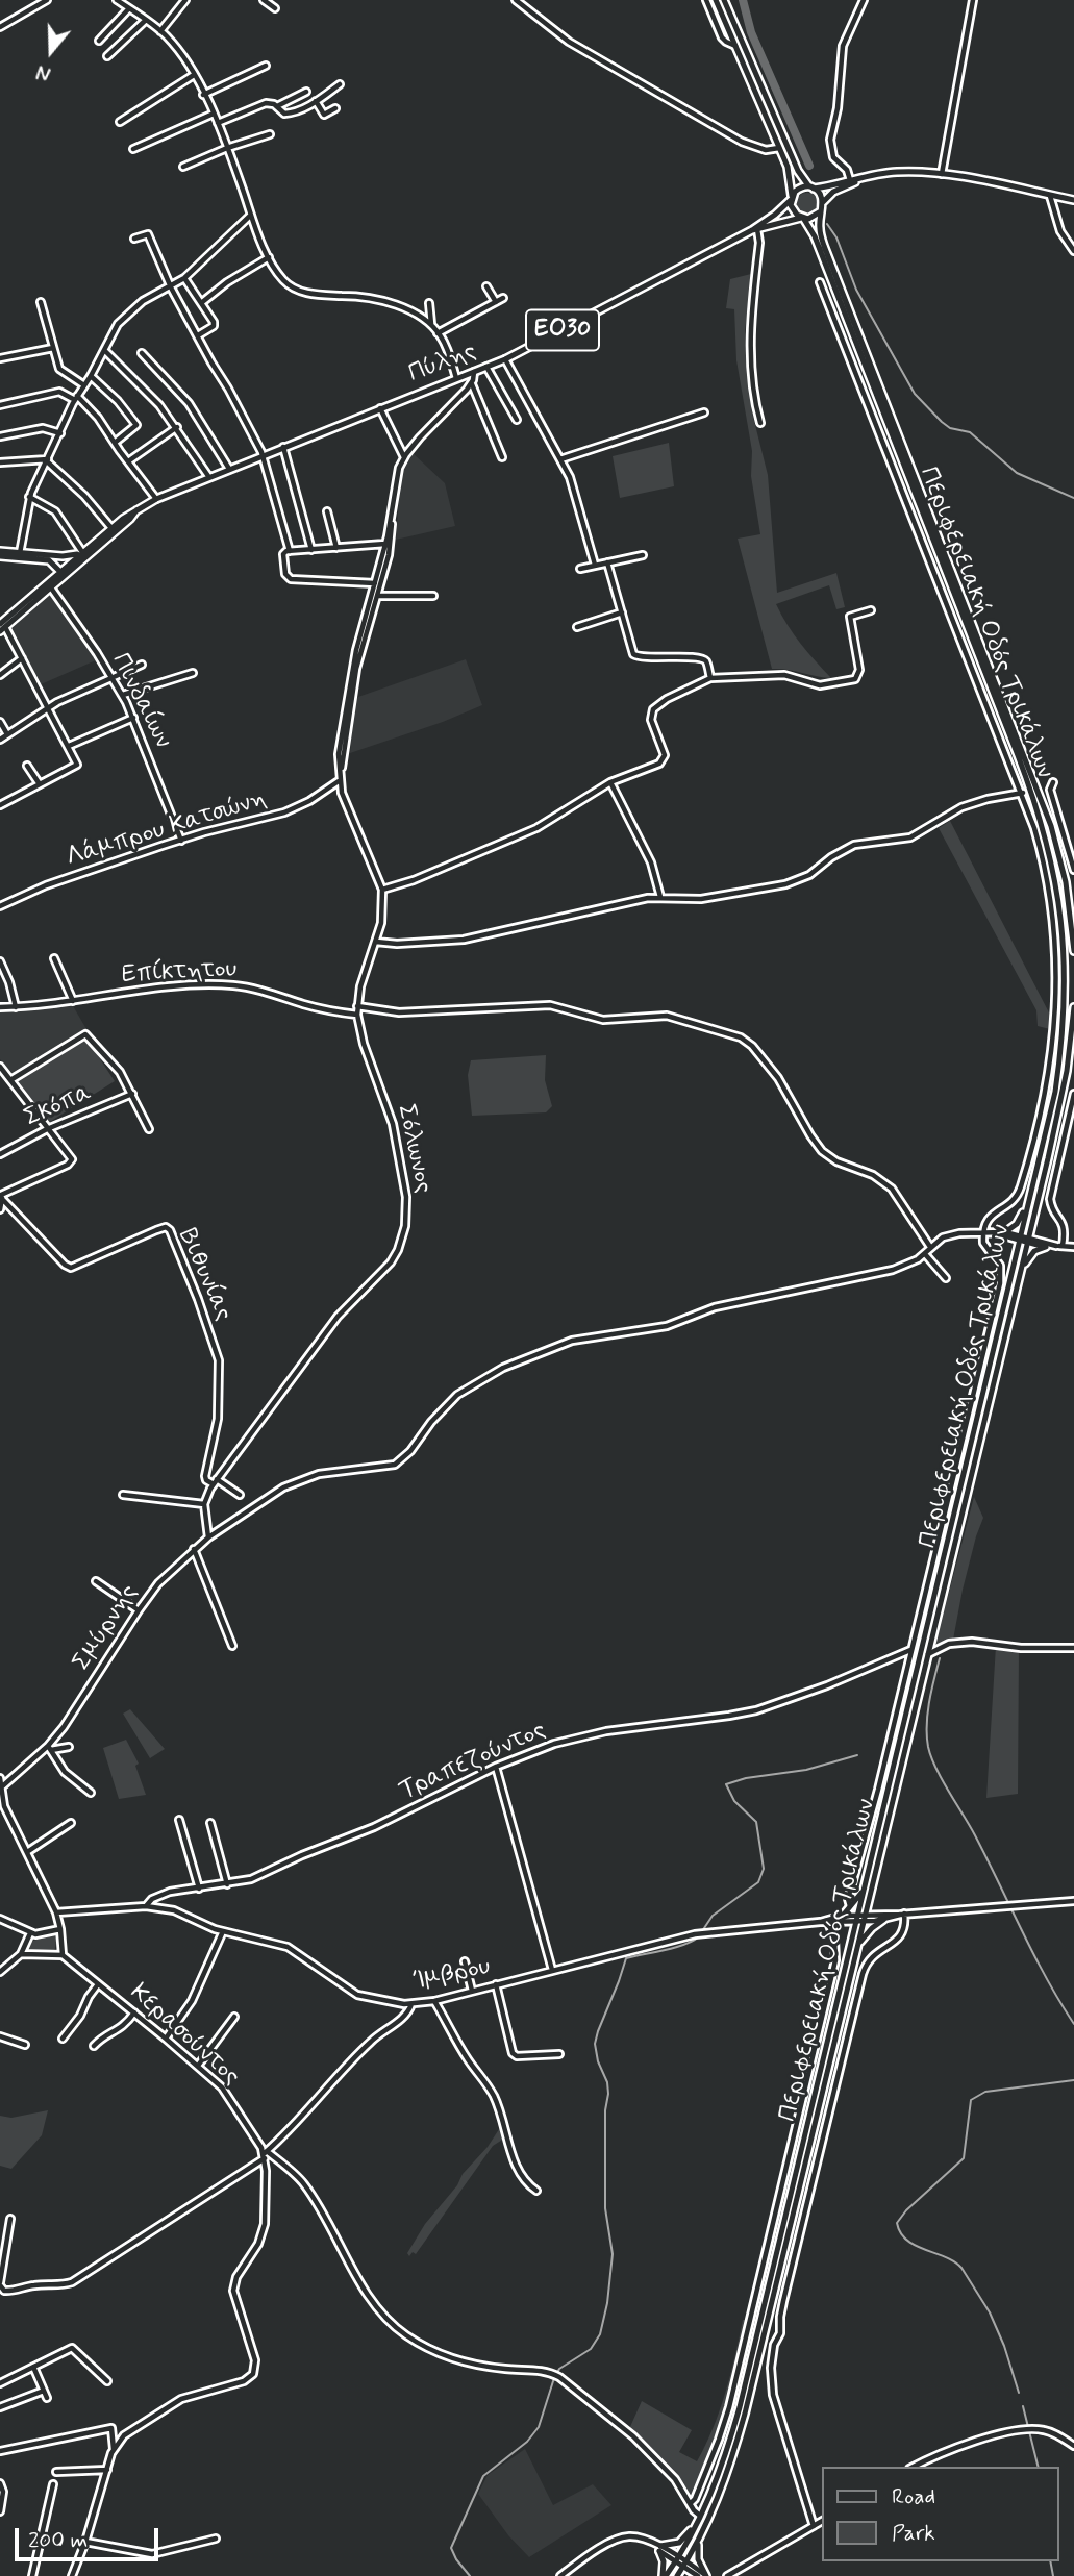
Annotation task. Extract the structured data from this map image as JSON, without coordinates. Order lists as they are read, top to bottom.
{
  "streets": {
    "main road": ["ΕΟ30", "Πύλης", "Περιφερειακή Οδός Τρικάλων"],
    "street": [
      "Πινδαίων",
      "Λάμπρου Κατσώνη",
      "Επίκτητου",
      "Σκόπα",
      "Σόλωνος",
      "Βιθυνίας",
      "Σμύρνης",
      "Τραπεζούντος",
      "Ίμβρου",
      "Κερασούντος"
    ]
  },
  "crossings": [
    ["ΕΟ30", "Πύλης"],
    ["ΕΟ30", "Περιφερειακή Οδός Τρικάλων"],
    ["Πύλης", "Πινδαίων"],
    ["Πινδαίων", "Λάμπρου Κατσώνη"],
    ["Λάμπρου Κατσώνη", "Σόλωνος"],
    ["Επίκτητου", "Σόλωνος"],
    ["Σόλωνος", "Βιθυνίας"],
    ["Τραπεζούντος", "Ίμβρου"]
  ],
  "legend": ["Road", "Park"],
  "scale_bar": "200 m",
  "north": "bottom"
}
